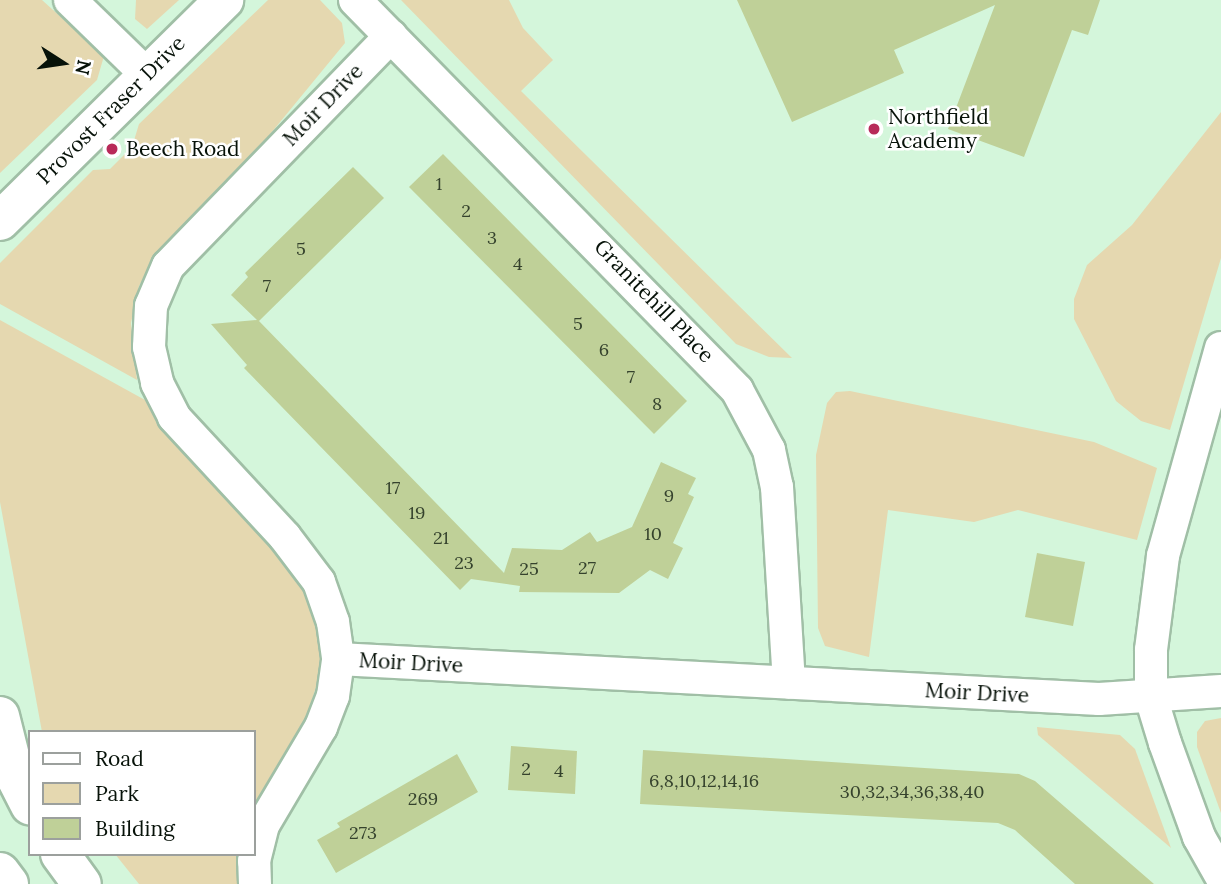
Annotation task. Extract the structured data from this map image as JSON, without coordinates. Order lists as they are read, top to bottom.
{
  "streets": {
    "street": ["Moir Drive", "Provost Fraser Drive", "Granitehill Place"]
  },
  "crossings": [
    ["Moir Drive", "Granitehill Place"]
  ],
  "places": ["Northfield Academy", "Beech Road"],
  "house_numbers": [
    "1",
    "2",
    "3",
    "5",
    "4",
    "7",
    "5",
    "6",
    "7",
    "8",
    "17",
    "9",
    "19",
    "10",
    "21",
    "23",
    "27",
    "25",
    "2",
    "4",
    "6,8,10,12,14,16",
    "30,32,34,36,38,40",
    "269",
    "273"
  ],
  "legend": ["Road", "Park", "Building"],
  "north": "right"
}
